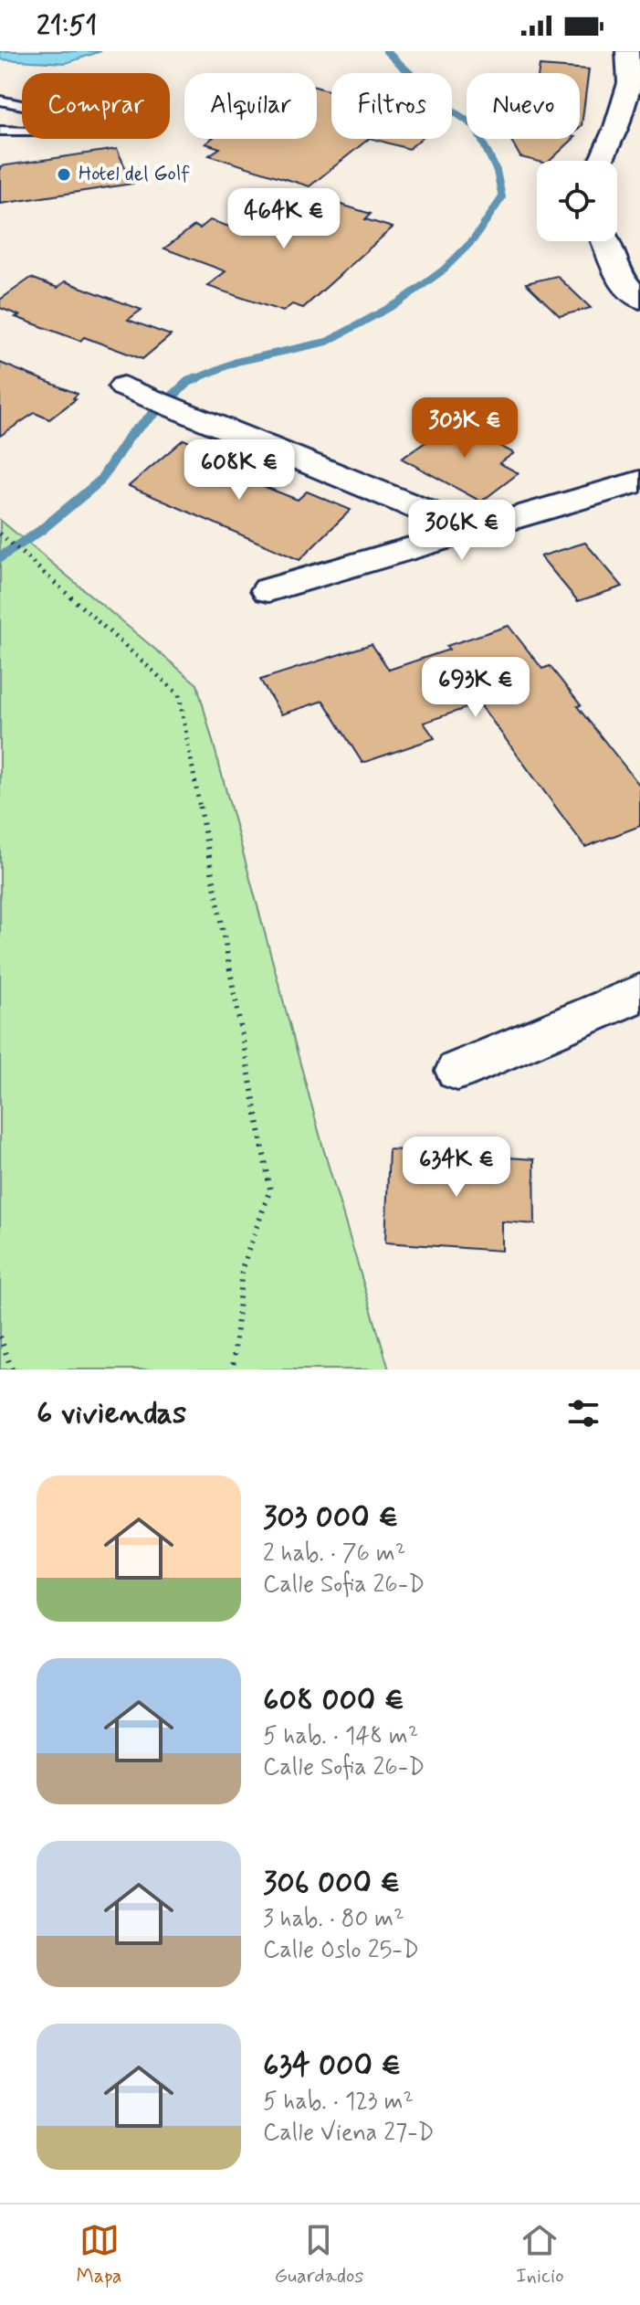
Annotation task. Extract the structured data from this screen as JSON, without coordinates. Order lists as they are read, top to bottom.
{
  "places": ["Hotel del Golf"],
  "page": {
    "status": "21:51",
    "chip": [
      "Comprar",
      "Alquilar",
      "Filtros",
      "Nuevo"
    ],
    "price": [
      "464K €",
      "303K €",
      "608K €",
      "306K €",
      "693K €",
      "634K €"
    ],
    "heading": "6 viviendas",
    "list": [
      {
        "name": "303 000 €",
        "note": "2 hab. · 76 m² · Calle Sofia 26-D"
      },
      {
        "name": "608 000 €",
        "note": "5 hab. · 148 m² · Calle Sofia 26-D"
      },
      {
        "name": "306 000 €",
        "note": "3 hab. · 80 m² · Calle Oslo 25-D"
      },
      {
        "name": "634 000 €",
        "note": "5 hab. · 123 m² · Calle Viena 27-D"
      }
    ],
    "tabs": ["Mapa", "Guardados", "Inicio"]
  }
}
